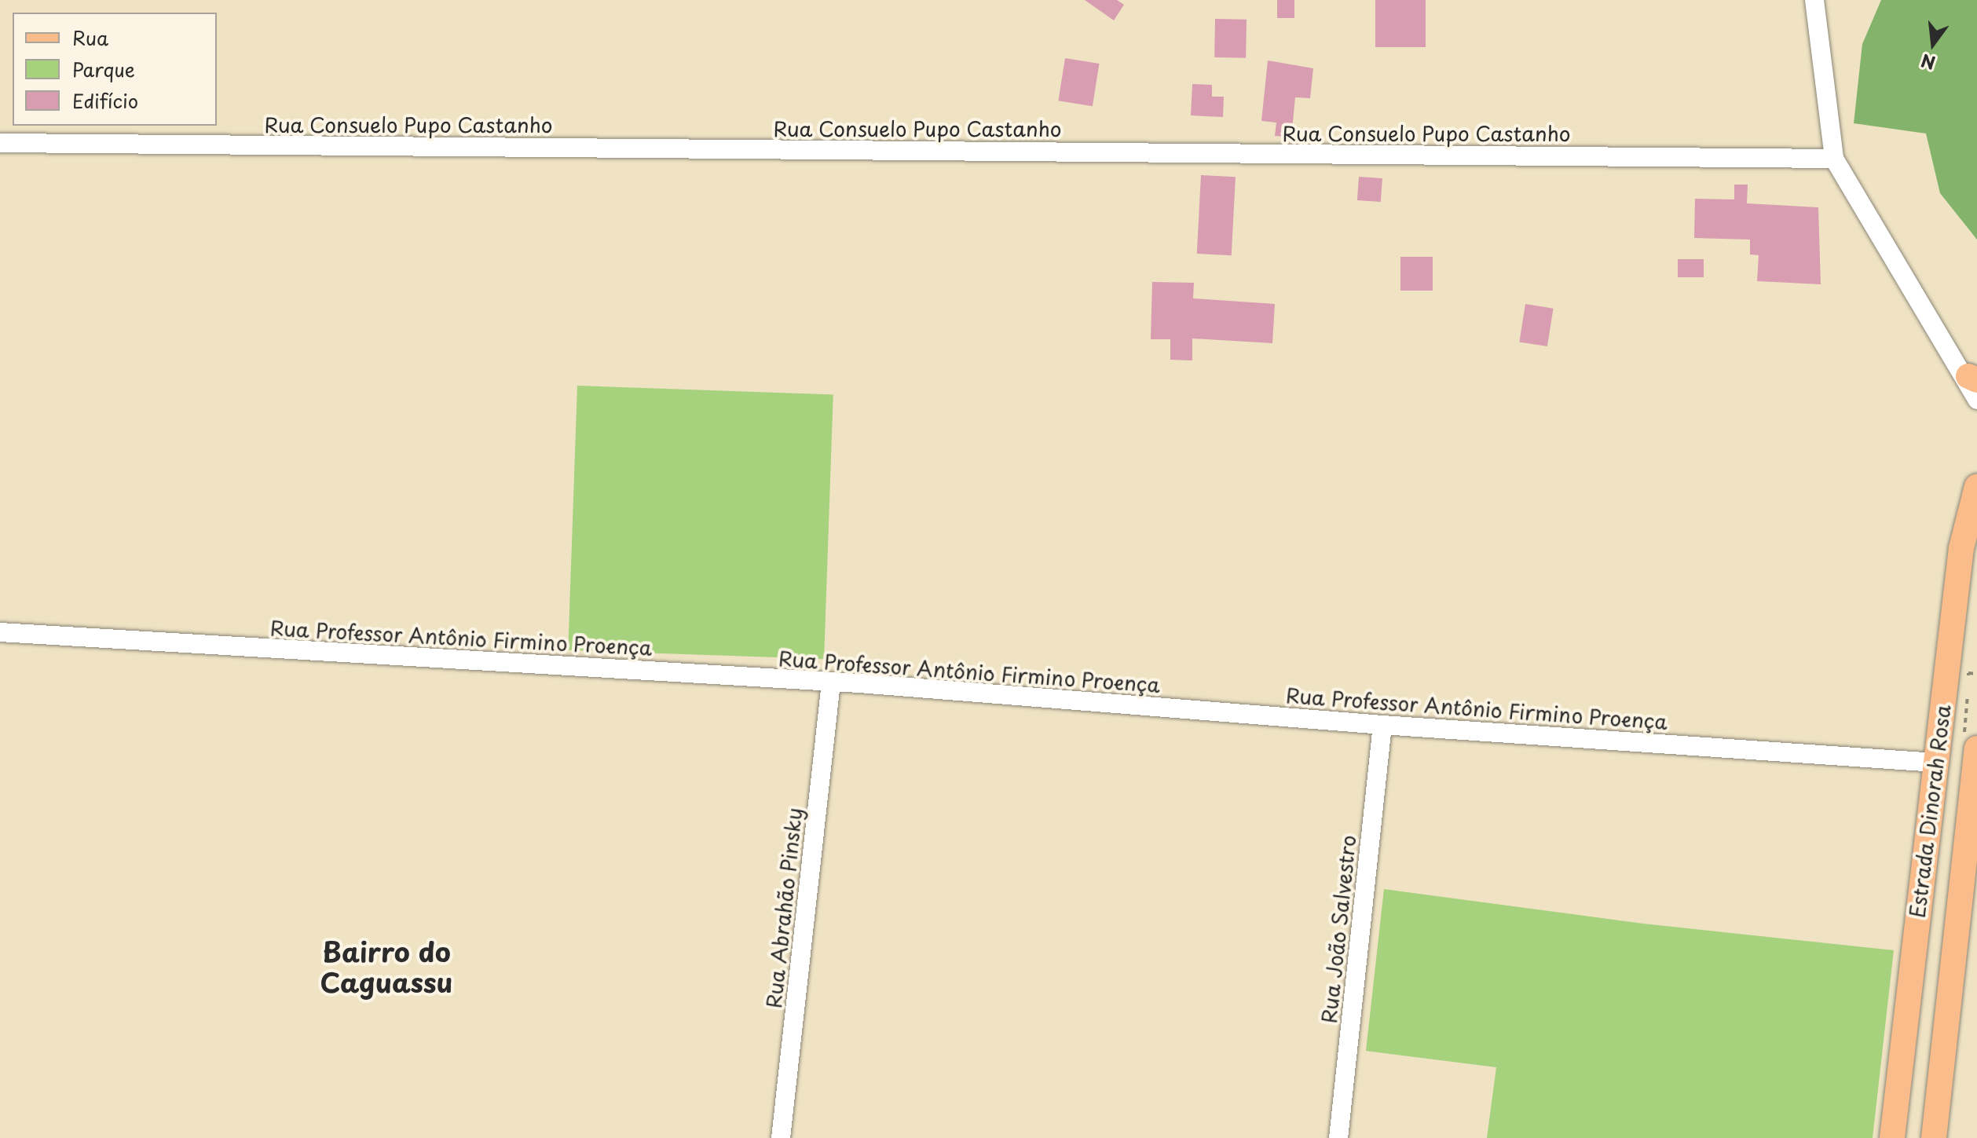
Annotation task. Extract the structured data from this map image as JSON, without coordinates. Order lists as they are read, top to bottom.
{
  "streets": {
    "main road": ["Estrada Dinorah Rosa"],
    "street": [
      "Rua Consuelo Pupo Castanho",
      "Rua Professor Antônio Firmino Proença",
      "Rua Abrahão Pinsky",
      "Rua João Salvestro"
    ]
  },
  "crossings": [
    ["Rua Professor Antônio Firmino Proença", "Estrada Dinorah Rosa"],
    ["Rua Professor Antônio Firmino Proença", "Rua Abrahão Pinsky"],
    ["Rua Professor Antônio Firmino Proença", "Rua João Salvestro"]
  ],
  "districts": ["Bairro do Caguassu"],
  "legend": ["Rua", "Parque", "Edifício"],
  "north": "bottom"
}
